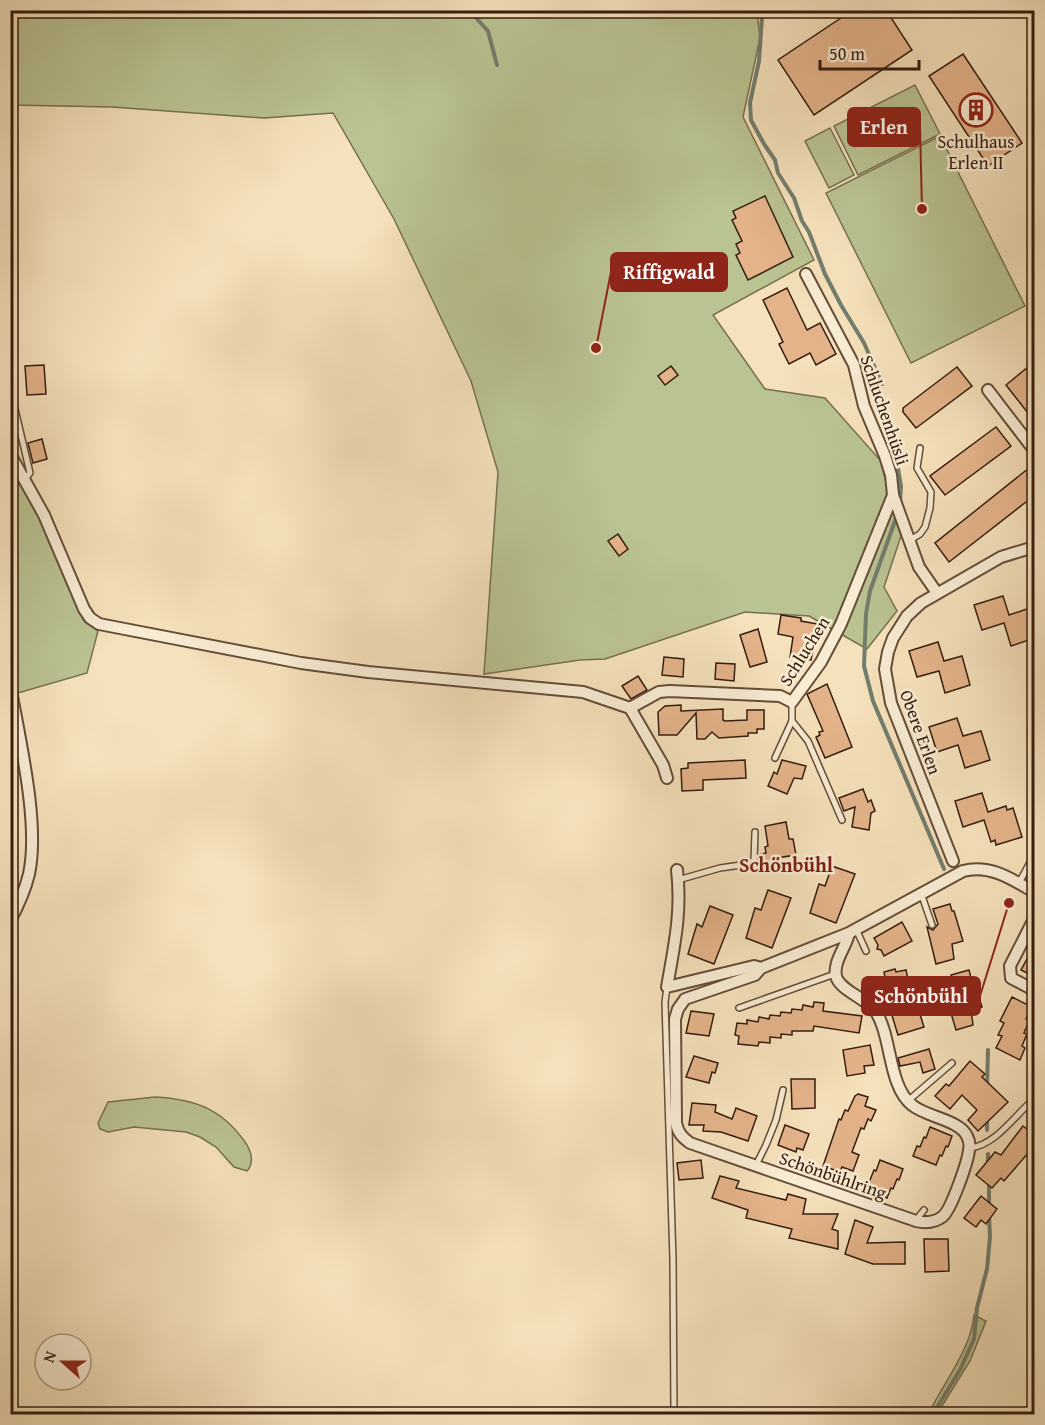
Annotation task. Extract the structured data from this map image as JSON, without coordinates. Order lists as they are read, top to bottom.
{
  "streets": {
    "street": [
      "Schluchenhüsli",
      "Schluchen",
      "Obere Erlen",
      "Schönbühlring"
    ]
  },
  "crossings": [
    ["Schluchenhüsli", "Schluchen"],
    ["Schluchenhüsli", "Obere Erlen"]
  ],
  "districts": ["Schönbühl"],
  "places": {
    "building": ["Schulhaus Erlen II"],
    "other": ["Erlen", "Riffigwald", "Schönbühl"]
  },
  "scale_bar": "50 m",
  "north": "left"
}
